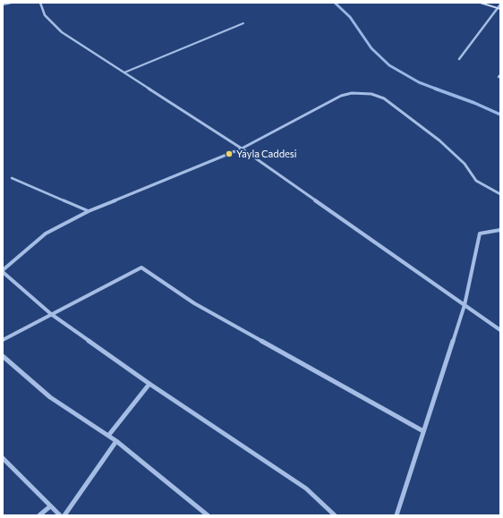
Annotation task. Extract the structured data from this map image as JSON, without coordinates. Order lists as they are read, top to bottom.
{
  "places": ["Yayla Caddesi"]
}
